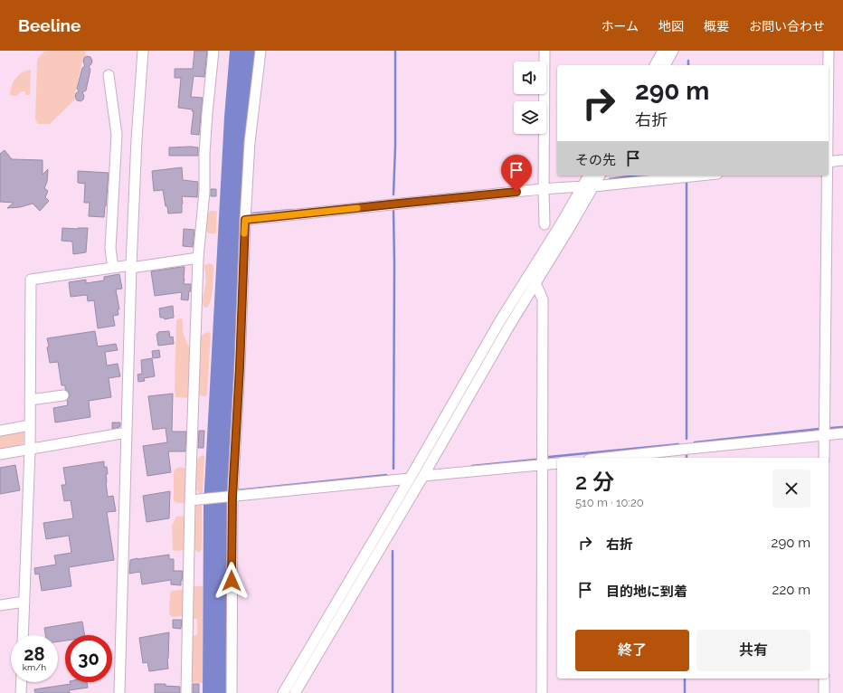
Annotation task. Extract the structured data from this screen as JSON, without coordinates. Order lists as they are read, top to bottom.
{
  "page": {
    "header": "Beeline",
    "nav": [
      "ホーム",
      "地図",
      "概要",
      "お問い合わせ"
    ],
    "turn": ["290 m", "右折"],
    "then": "その先",
    "heading": ["2 分", "510 m · 10:20"],
    "list": [
      {
        "name": "右折",
        "value": "290 m"
      },
      {
        "name": "目的地に到着",
        "value": "220 m"
      }
    ],
    "buttons": ["終了", "共有"],
    "speed": "28 km/h",
    "limit": "30"
  }
}
